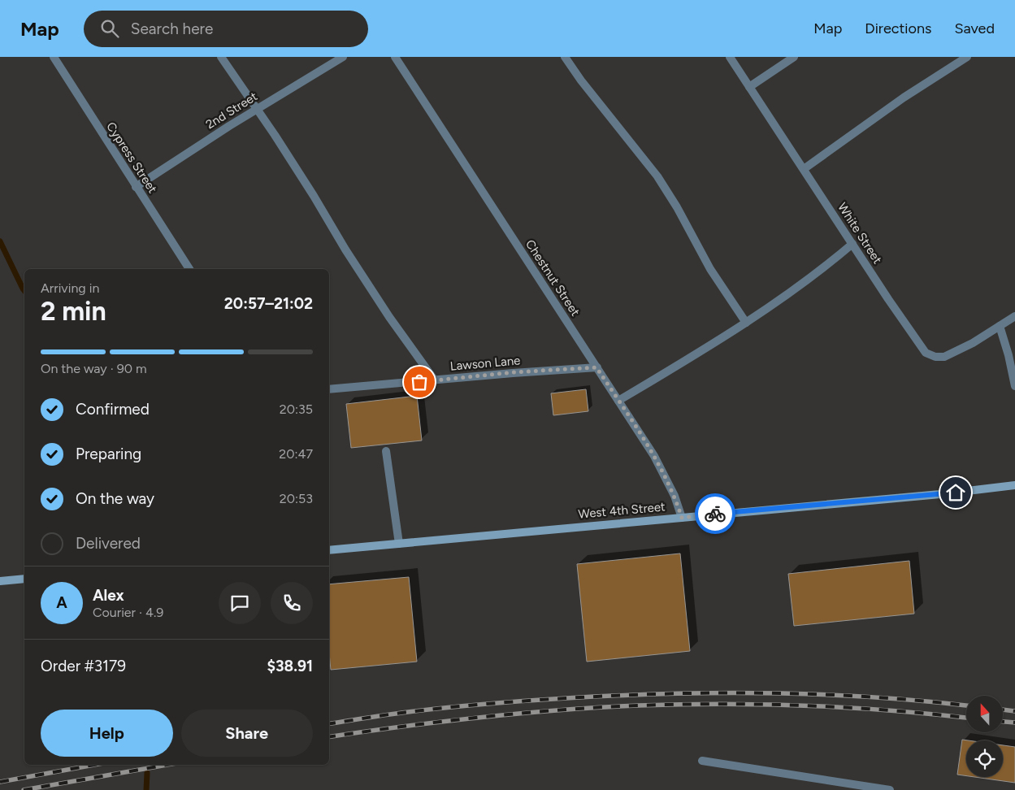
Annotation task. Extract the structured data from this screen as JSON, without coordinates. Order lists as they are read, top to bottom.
{
  "streets": {
    "main road": ["West 4th Street"],
    "street": [
      "2nd Street",
      "Cypress Street",
      "White Street",
      "Chestnut Street",
      "Lawson Lane"
    ]
  },
  "crossings": [
    ["2nd Street", "Cypress Street"],
    ["Chestnut Street", "Lawson Lane"],
    ["Chestnut Street", "West 4th Street"]
  ],
  "north": "top",
  "page": {
    "header": "Map",
    "search": "Search here",
    "nav": ["Map", "Directions", "Saved"],
    "heading": ["2 min", "Arriving in", "20:57–21:02"],
    "panel": [
      "Alex",
      "Courier · 4.9",
      "Order #3179",
      "$38.91"
    ],
    "bar": "On the way · 90 m",
    "list": [
      ["Confirmed", "20:35"],
      ["Preparing", "20:47"],
      ["On the way", "20:53"],
      "Delivered"
    ],
    "round": "A",
    "buttons": ["Help", "Share"]
  }
}
